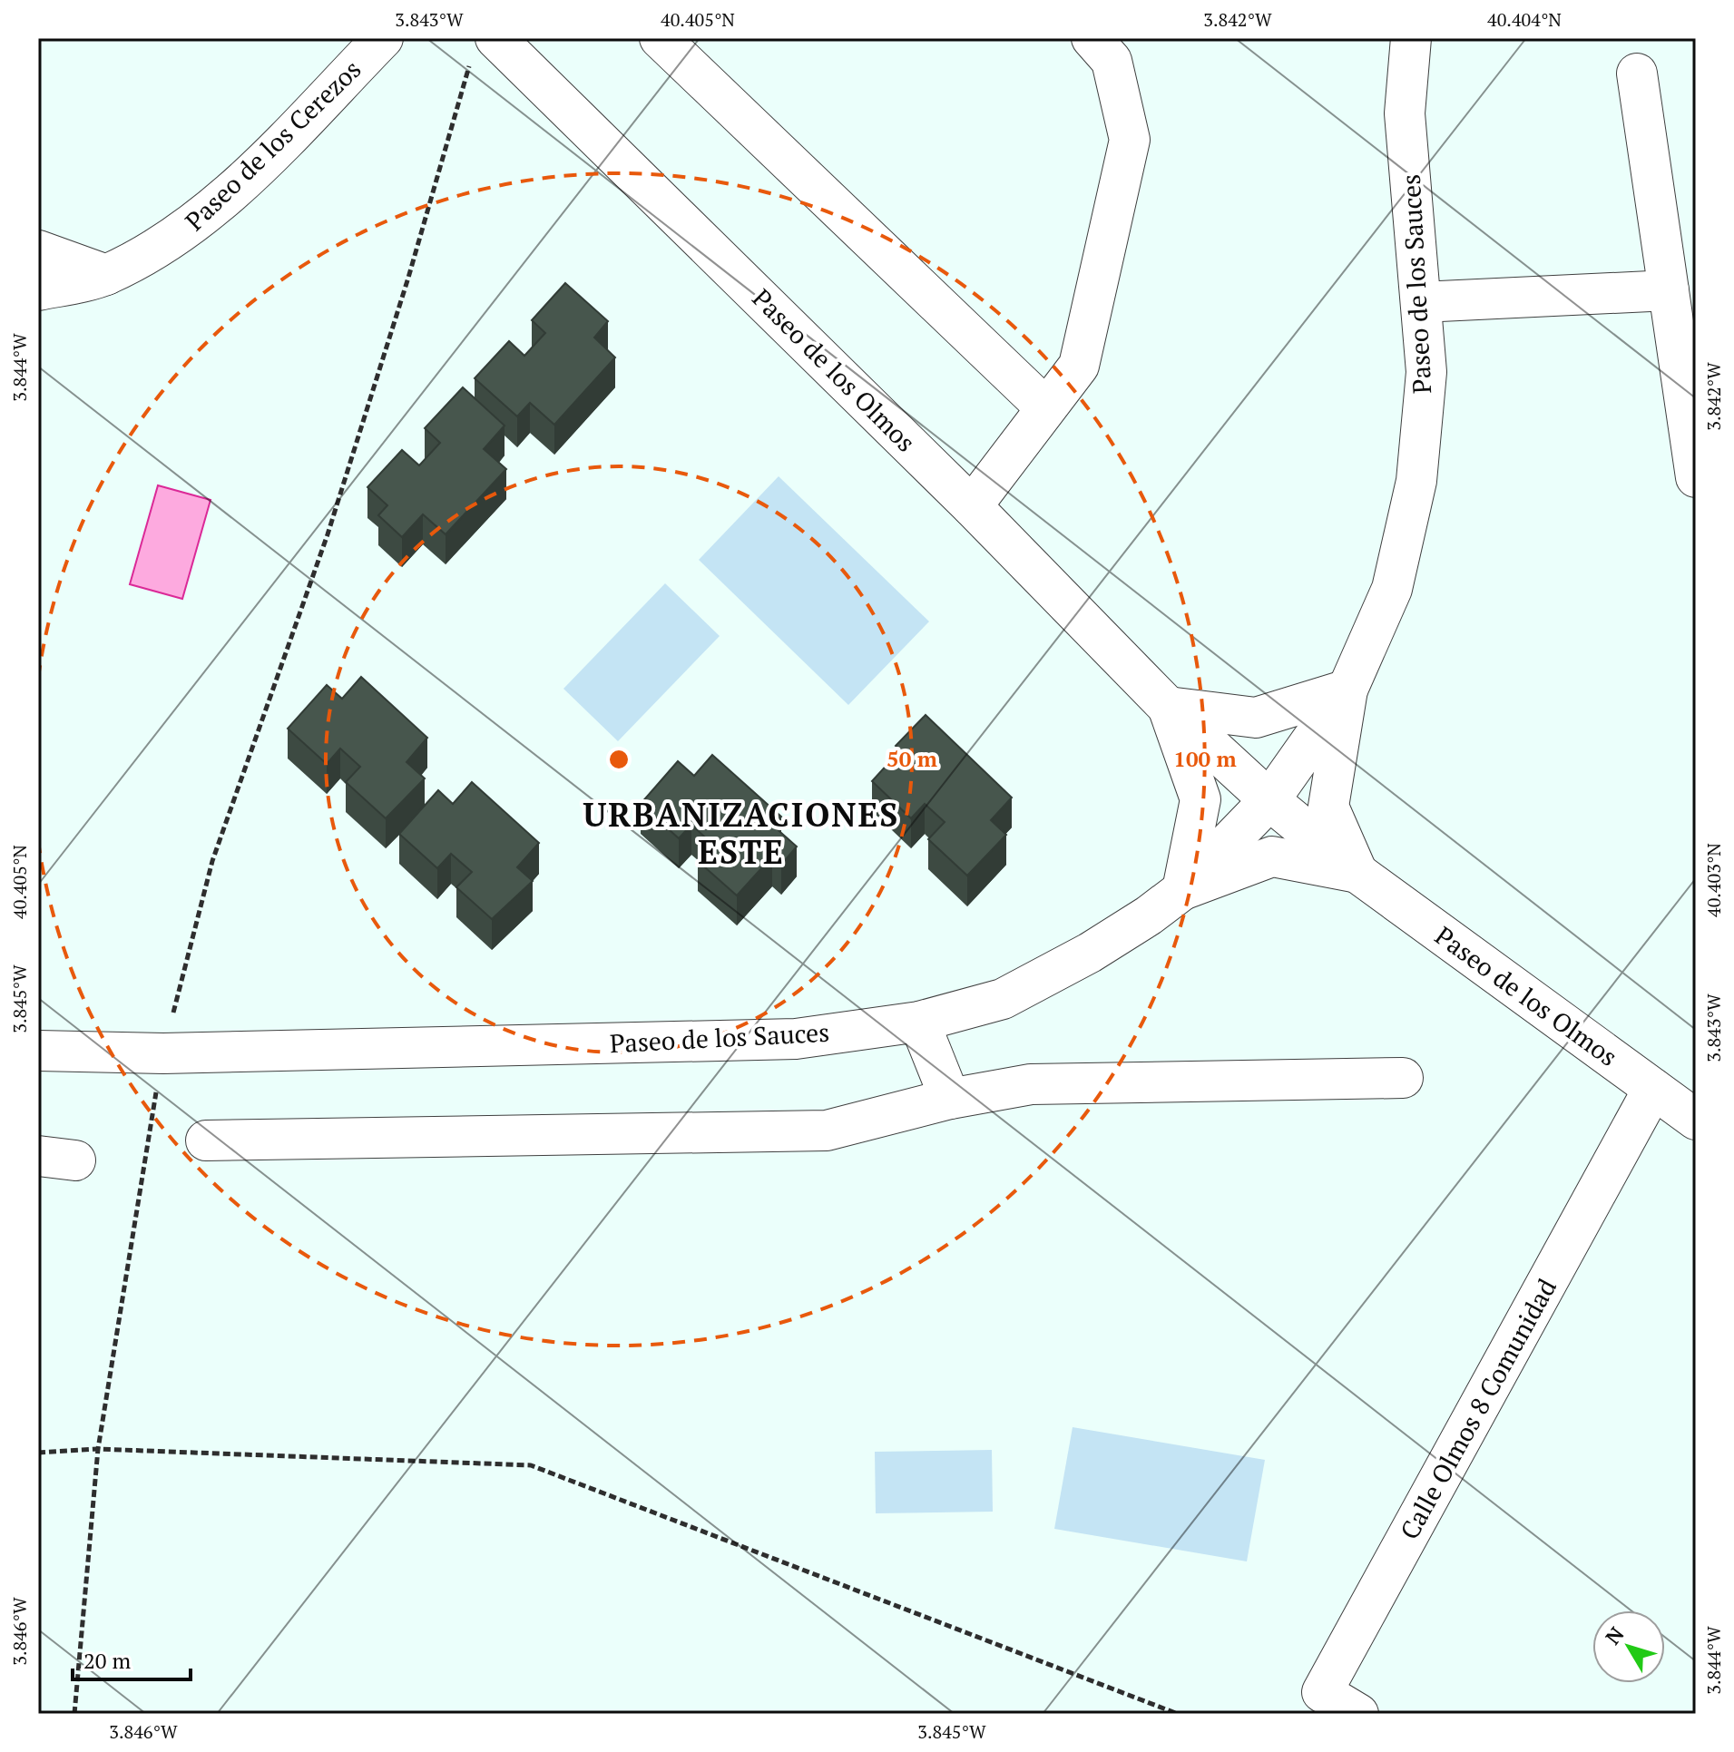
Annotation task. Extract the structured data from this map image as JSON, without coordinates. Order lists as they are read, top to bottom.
{
  "streets": {
    "street": [
      "Paseo de los Cerezos",
      "Paseo de los Sauces",
      "Paseo de los Olmos",
      "Calle Olmos 8 Comunidad"
    ]
  },
  "crossings": [
    ["Paseo de los Sauces", "Paseo de los Olmos"],
    ["Paseo de los Olmos", "Calle Olmos 8 Comunidad"]
  ],
  "districts": ["URBANIZACIONES ESTE"],
  "scale_bar": "20 m",
  "north": "top left",
  "coordinates": [
    "3.843°W",
    "40.405°N",
    "3.842°W",
    "40.404°N",
    "3.844°W",
    "40.403°N",
    "3.845°W",
    "3.846°W"
  ],
  "rings": ["50 m", "100 m"]
}
